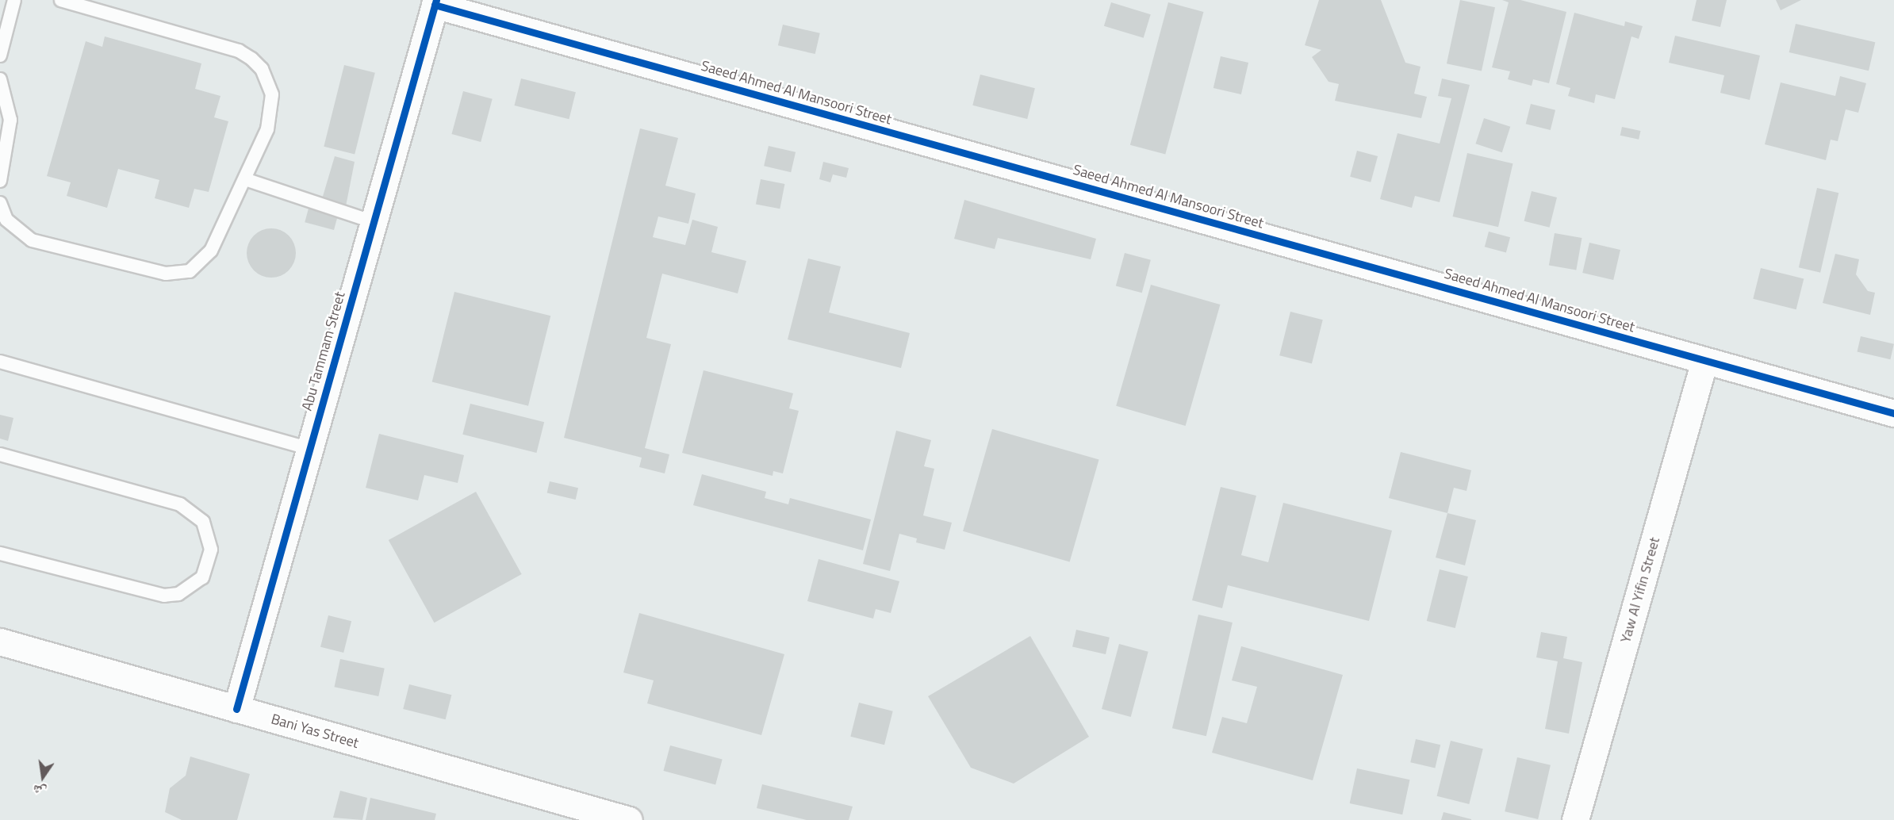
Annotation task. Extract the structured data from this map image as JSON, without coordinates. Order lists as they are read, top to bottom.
{
  "streets": {
    "street": [
      "Saeed Ahmed Al Mansoori Street",
      "Abu Tammam Street",
      "Yaw Al Yifin Street",
      "Bani Yas Street"
    ]
  },
  "crossings": [
    ["Saeed Ahmed Al Mansoori Street", "Abu Tammam Street"],
    ["Saeed Ahmed Al Mansoori Street", "Yaw Al Yifin Street"],
    ["Abu Tammam Street", "Bani Yas Street"]
  ],
  "north": "bottom"
}
